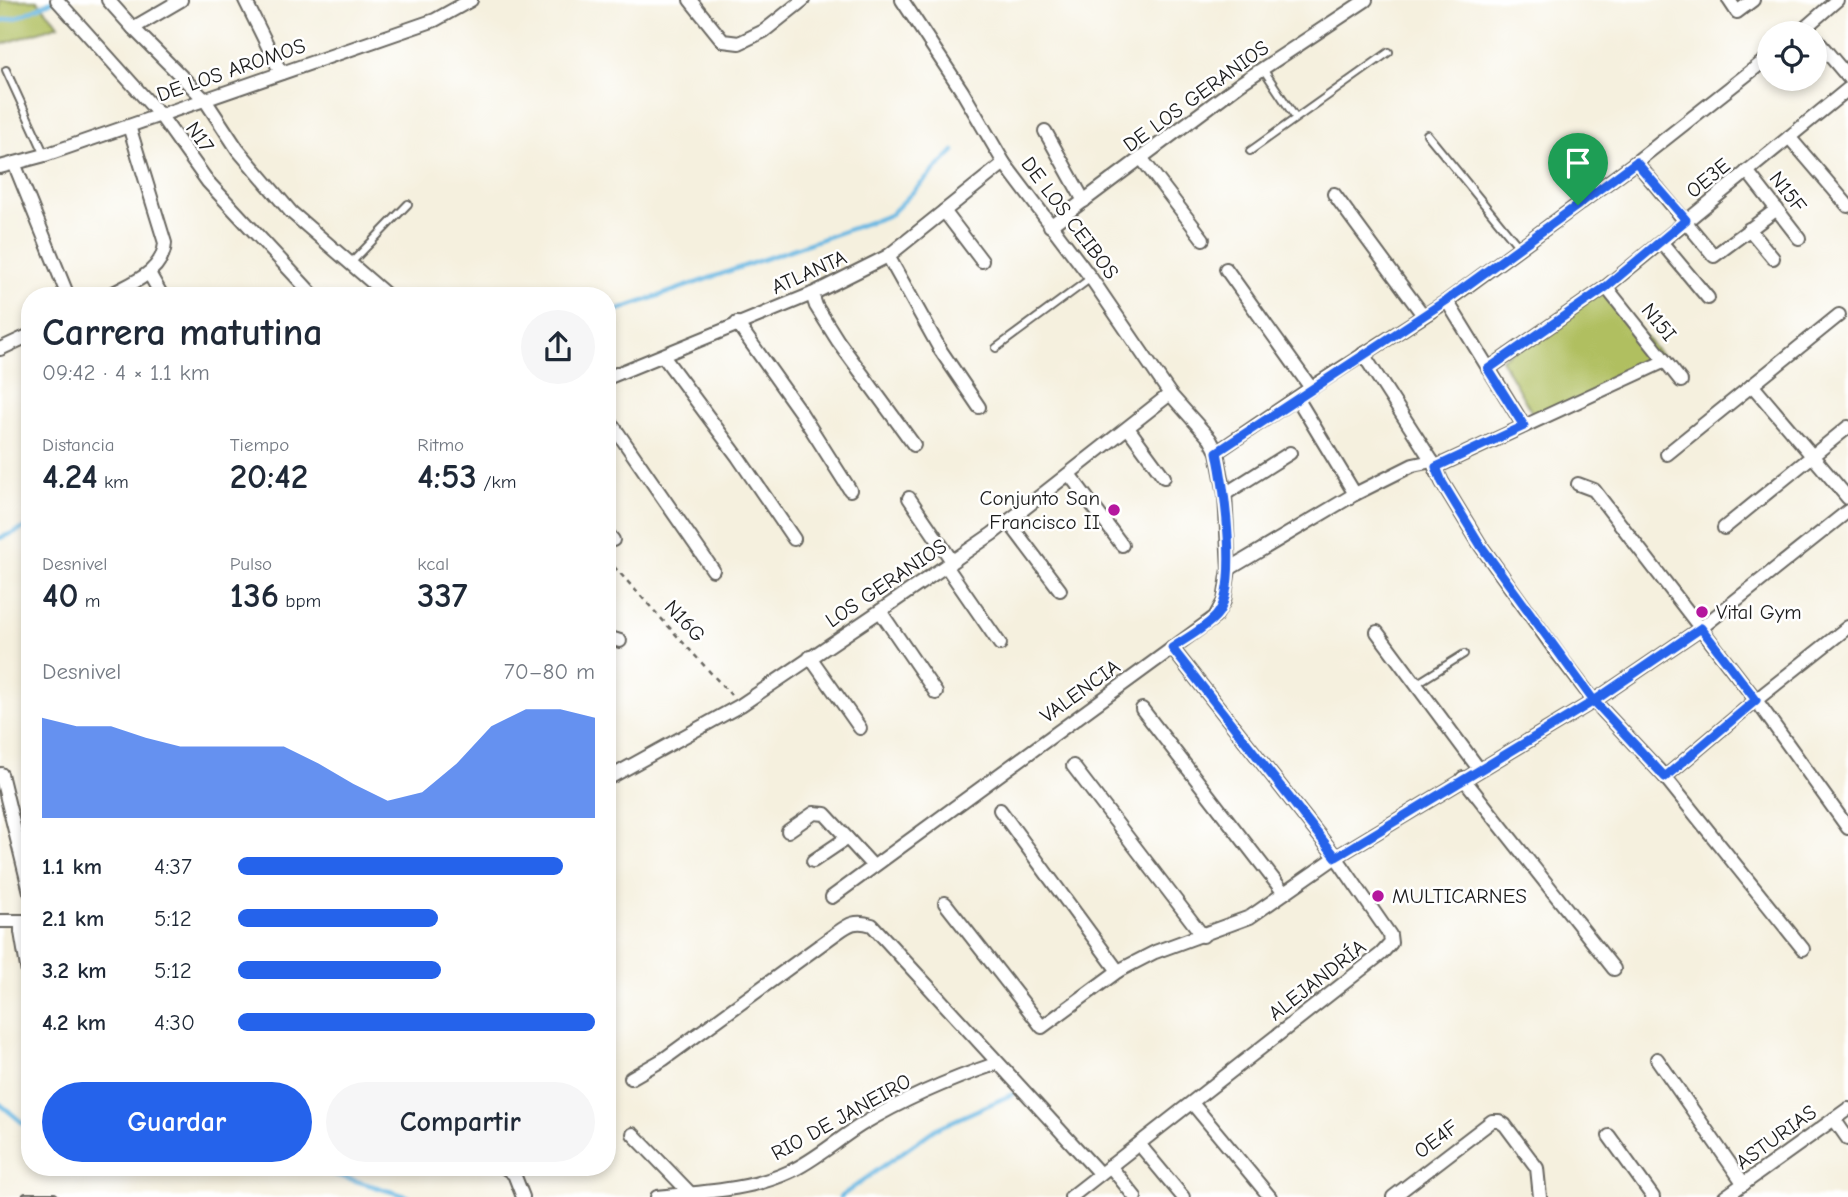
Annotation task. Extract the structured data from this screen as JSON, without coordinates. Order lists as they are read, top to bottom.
{
  "streets": {
    "street": [
      "DE LOS AROMOS",
      "DE LOS GERANIOS",
      "N17",
      "OE3E",
      "N15F",
      "DE LOS CEIBOS",
      "ATLANTA",
      "N15I",
      "LOS GERANIOS",
      "VALENCIA",
      "ALEJANDRÍA",
      "RIO DE JANEIRO",
      "ASTURIAS",
      "OE4F"
    ],
    "path": ["N16G"]
  },
  "crossings": [
    ["DE LOS AROMOS", "N17"],
    ["DE LOS GERANIOS", "DE LOS CEIBOS"],
    ["OE3E", "N15F"],
    ["OE3E", "N15I"],
    ["DE LOS CEIBOS", "ATLANTA"],
    ["DE LOS CEIBOS", "LOS GERANIOS"],
    ["DE LOS CEIBOS", "VALENCIA"],
    ["LOS GERANIOS", "N16G"],
    ["VALENCIA", "ALEJANDRÍA"]
  ],
  "places": ["Conjunto San Francisco II", "Vital Gym", "MULTICARNES"],
  "page": {
    "heading": ["Carrera matutina", "09:42 · 4 × 1.1 km"],
    "stats": [
      ["Distancia", "4.24 km"],
      ["Tiempo", "20:42"],
      ["Ritmo", "4:53 /km"],
      ["Desnivel", "40 m"],
      ["Pulso", "136 bpm"],
      ["kcal", "337"]
    ],
    "chart": ["Desnivel", "70–80 m"],
    "list": [
      {
        "name": "1.1 km",
        "note": "4:37"
      },
      {
        "name": "2.1 km",
        "note": "5:12"
      },
      {
        "name": "3.2 km",
        "note": "5:12"
      },
      {
        "name": "4.2 km",
        "note": "4:30"
      }
    ],
    "buttons": ["Guardar", "Compartir"]
  }
}
